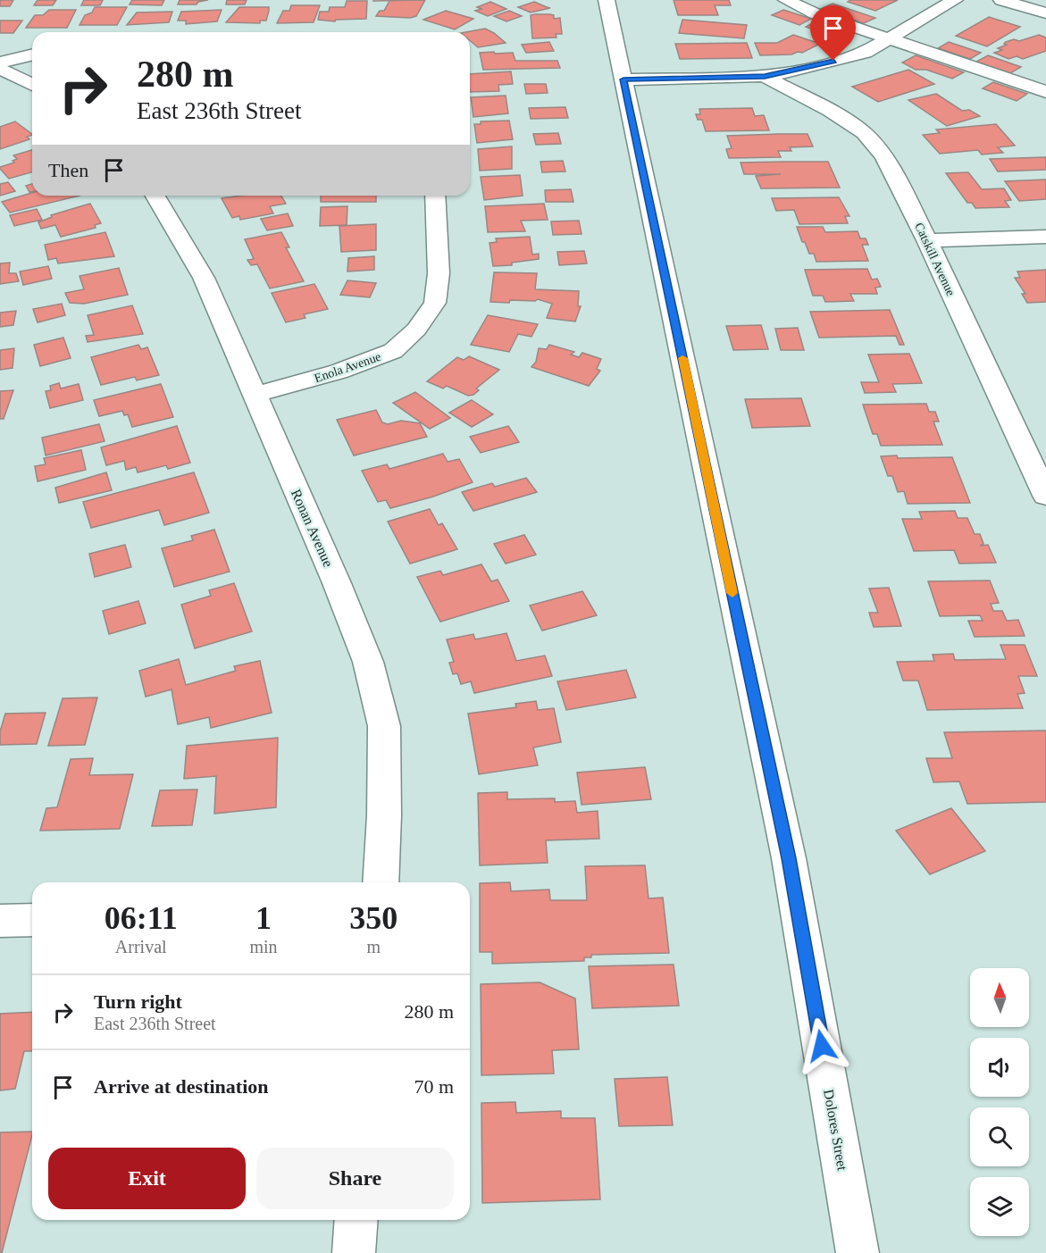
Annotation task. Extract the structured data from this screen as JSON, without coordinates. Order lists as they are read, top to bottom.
{
  "streets": {
    "street": [
      "Catskill Avenue",
      "Enola Avenue",
      "Ronan Avenue",
      "Dolores Street"
    ]
  },
  "crossings": [
    ["Enola Avenue", "Ronan Avenue"]
  ],
  "north": "top",
  "page": {
    "turn": ["280 m", "East 236th Street"],
    "then": "Then",
    "eta": [
      "06:11",
      "Arrival",
      "1",
      "min",
      "350",
      "m"
    ],
    "list": [
      {
        "name": "Turn right",
        "note": "East 236th Street",
        "value": "280 m"
      },
      {
        "name": "Arrive at destination",
        "value": "70 m"
      }
    ],
    "buttons": ["Exit", "Share"]
  }
}
